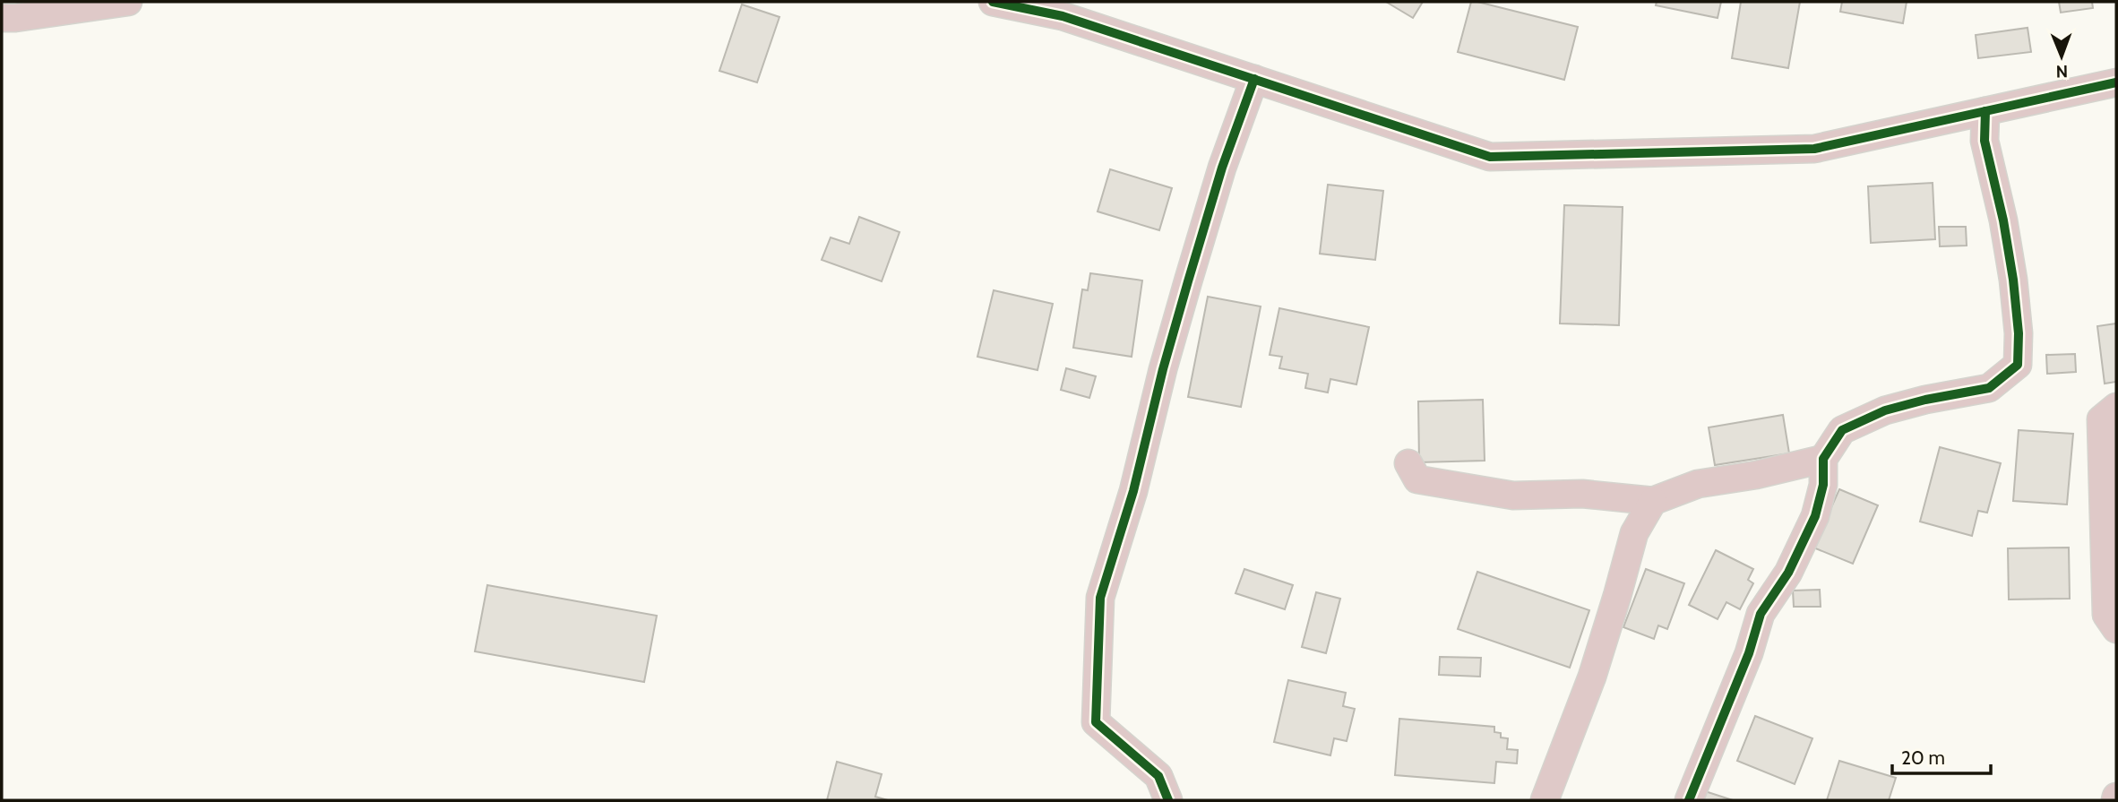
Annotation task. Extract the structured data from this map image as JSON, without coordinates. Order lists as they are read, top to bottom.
{
  "scale_bar": "20 m",
  "north": "bottom"
}
